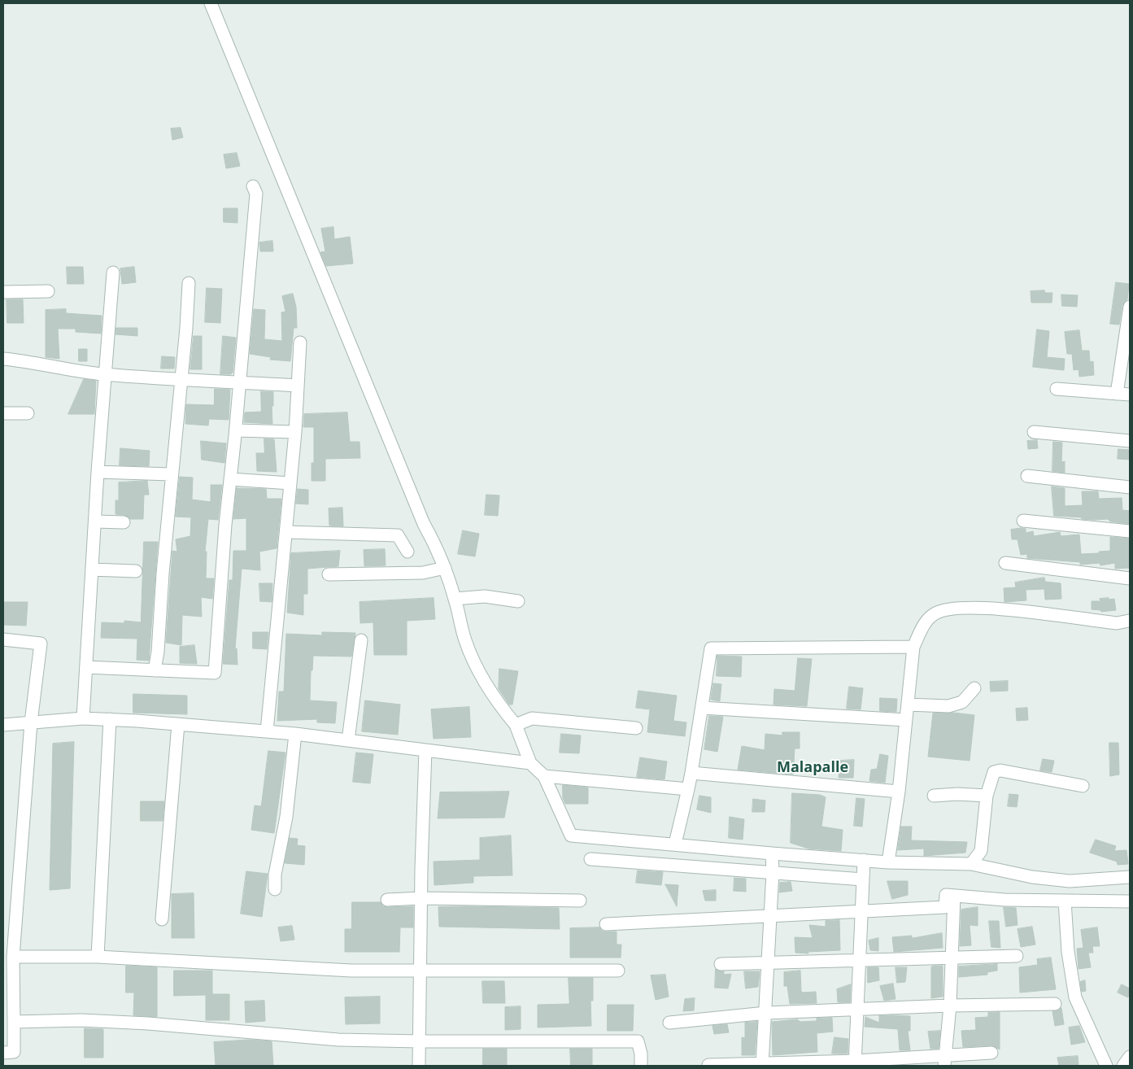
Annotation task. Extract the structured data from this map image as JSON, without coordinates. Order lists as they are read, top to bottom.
{
  "districts": ["Malapalle"]
}
